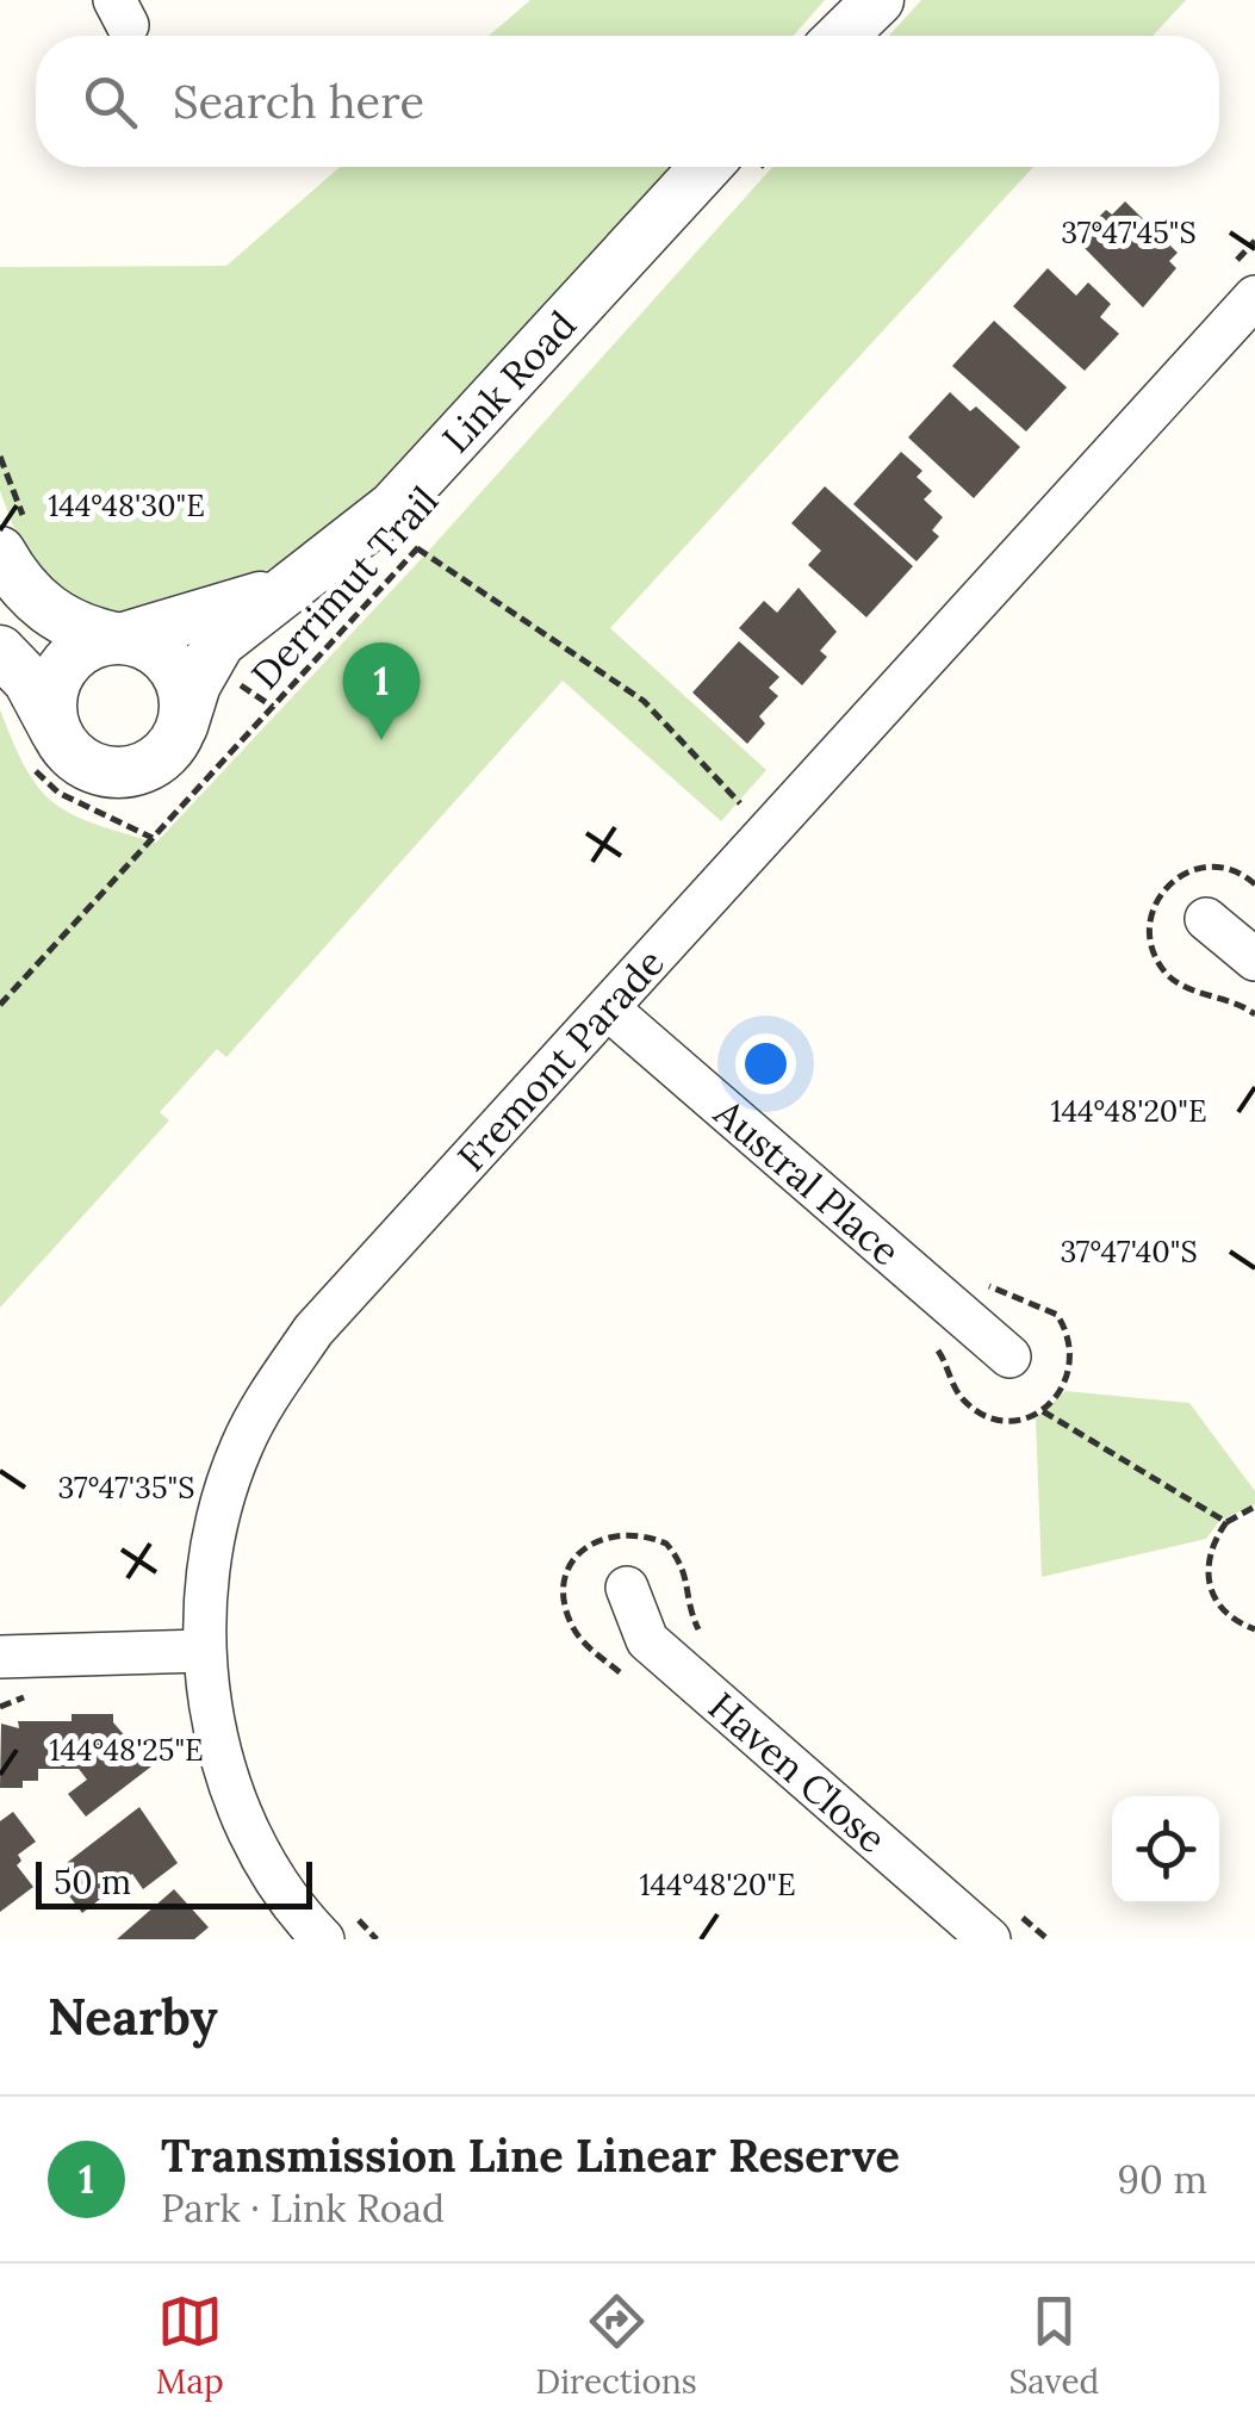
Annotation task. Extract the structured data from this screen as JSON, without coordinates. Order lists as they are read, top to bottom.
{
  "streets": {
    "street": [
      "Link Road",
      "Fremont Parade",
      "Austral Place",
      "Haven Close"
    ],
    "path": ["Derrimut Trail"]
  },
  "crossings": [
    ["Fremont Parade", "Austral Place"]
  ],
  "scale_bar": "50 m",
  "page": {
    "search": "Search here",
    "pins": "1",
    "scale": "50 m",
    "heading": "Nearby",
    "list": [
      {
        "mark": "1",
        "name": "Transmission Line Linear Reserve",
        "note": "Park · Link Road",
        "value": "90 m"
      }
    ],
    "nav": ["Map", "Directions", "Saved"]
  },
  "coordinates": [
    "37°47'45\"S",
    "144°48'30\"E",
    "144°48'20\"E",
    "37°47'40\"S",
    "37°47'35\"S",
    "144°48'25\"E"
  ]
}
